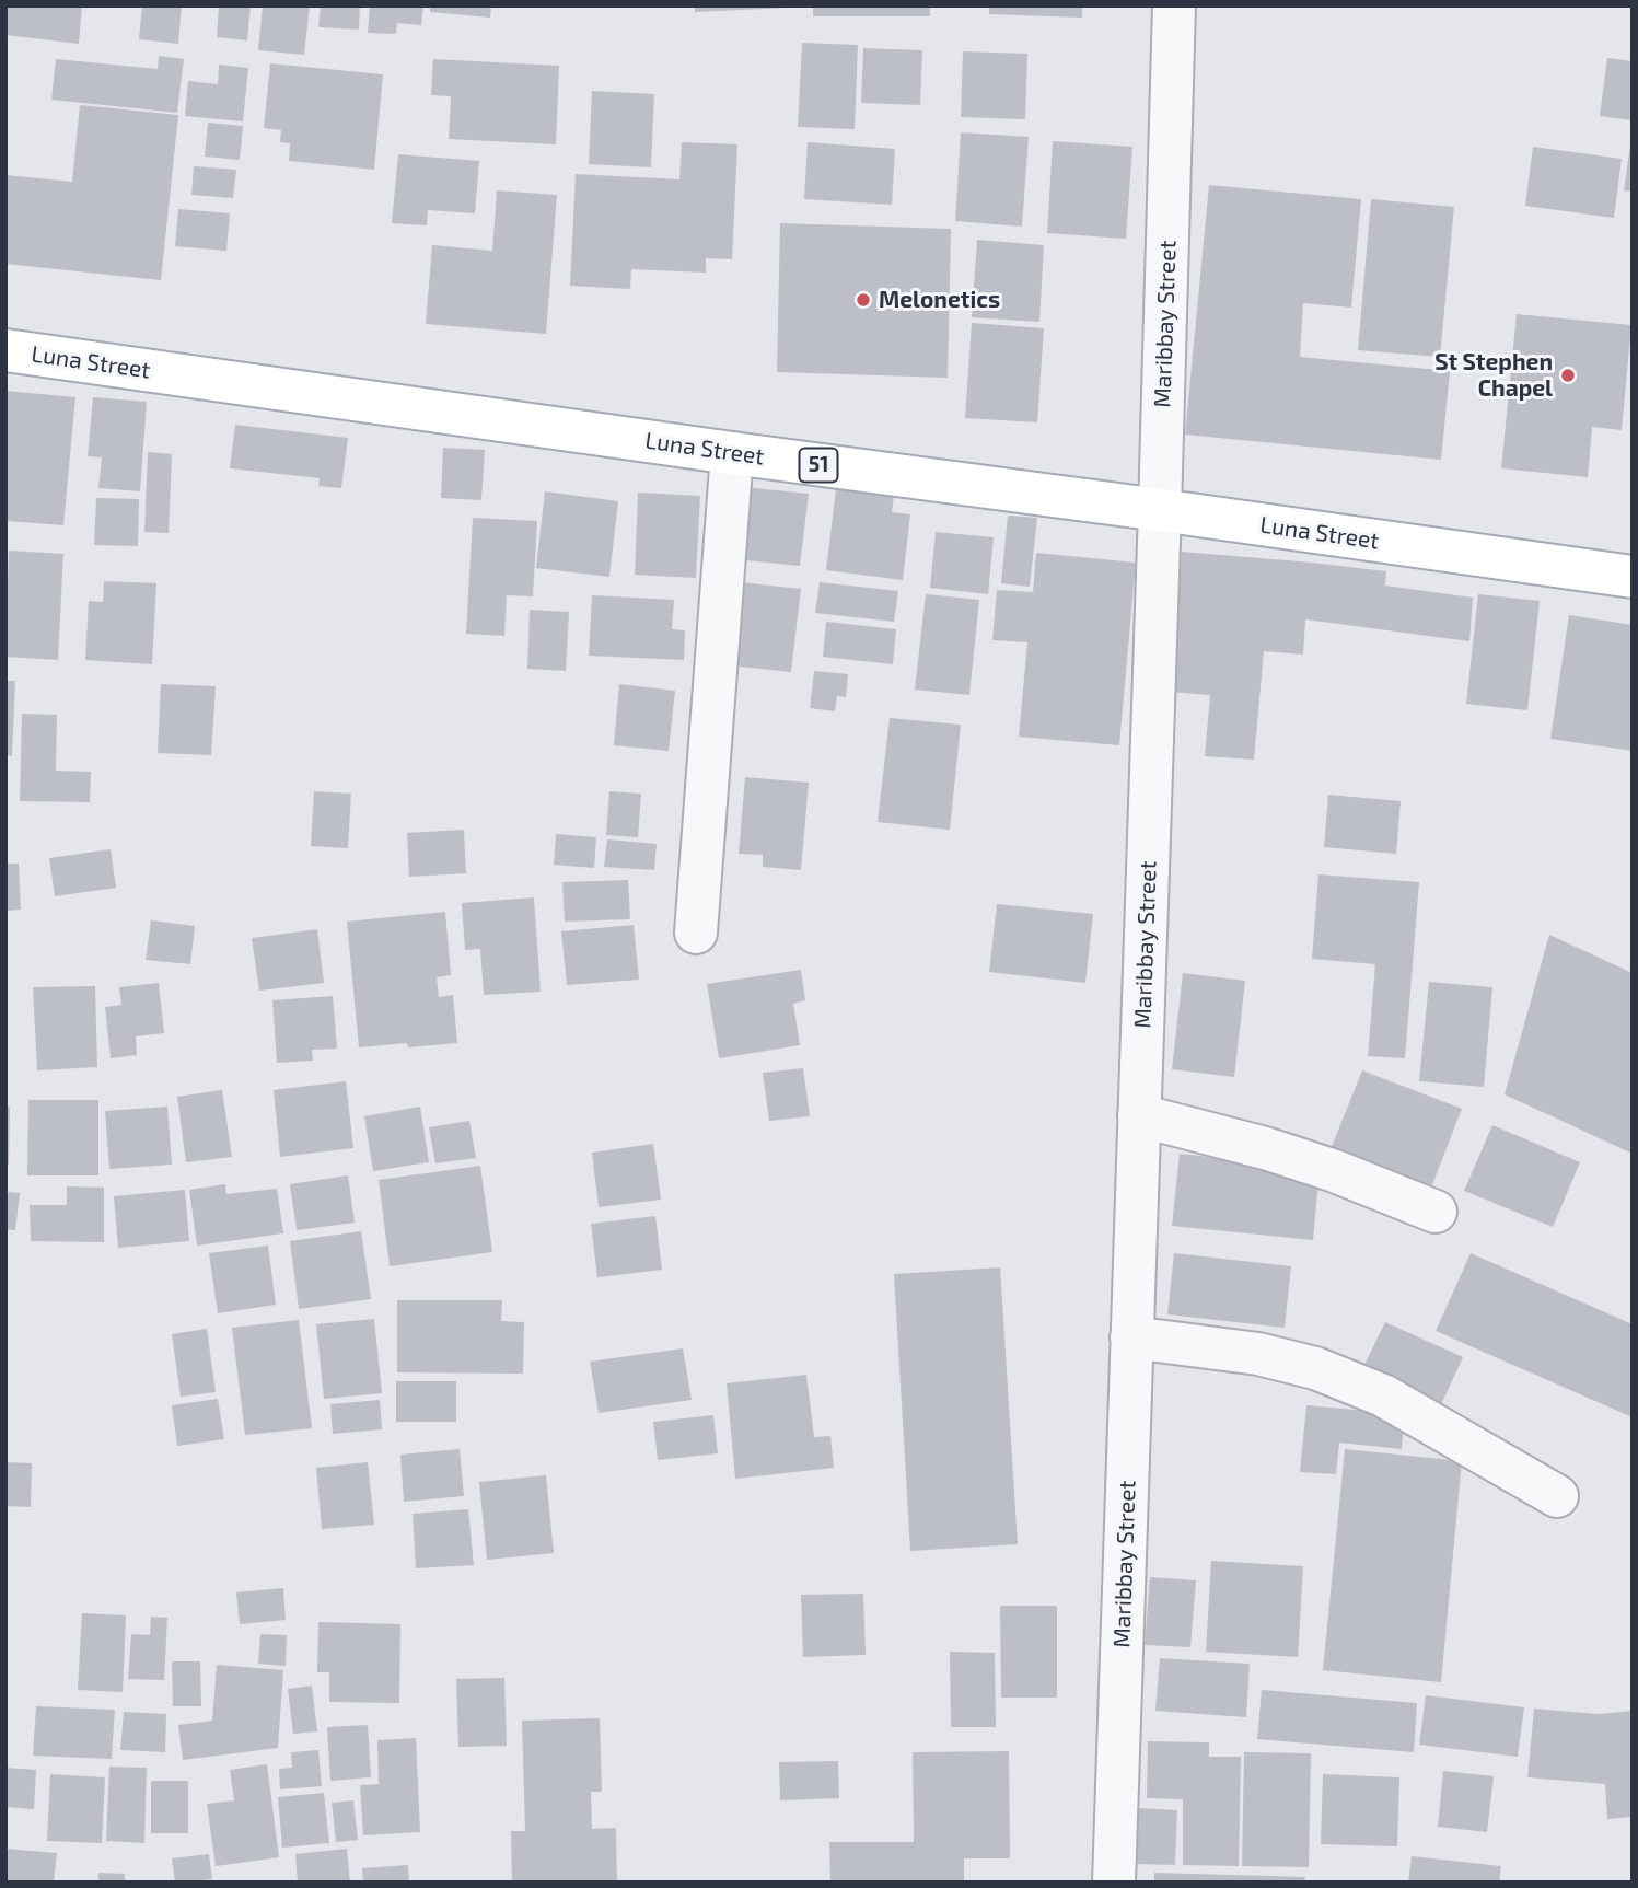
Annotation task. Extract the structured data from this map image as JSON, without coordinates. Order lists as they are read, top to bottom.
{
  "streets": {
    "main road": ["Luna Street", "51"],
    "street": ["Maribbay Street"]
  },
  "crossings": [
    ["Maribbay Street", "Luna Street"]
  ],
  "places": ["Melonetics", "St Stephen Chapel"]
}
